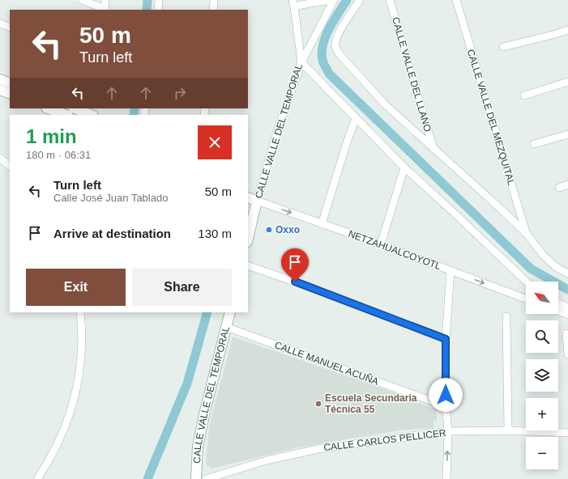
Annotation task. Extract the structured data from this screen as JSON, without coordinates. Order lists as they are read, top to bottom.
{
  "streets": {
    "street": [
      "CALLE VALLE DEL LLANO",
      "CALLE VALLE DEL MEZQUITAL",
      "CALLE VALLE DEL TEMPORAL",
      "NETZAHUALCOYOTL",
      "CALLE MANUEL ACUÑA",
      "CALLE CARLOS PELLICER"
    ]
  },
  "crossings": [
    ["CALLE VALLE DEL TEMPORAL", "NETZAHUALCOYOTL"],
    ["CALLE VALLE DEL TEMPORAL", "CALLE MANUEL ACUÑA"]
  ],
  "places": ["Oxxo", "Escuela Secundaria Técnica 55"],
  "north": "top left",
  "page": {
    "turn": ["50 m", "Turn left"],
    "heading": ["1 min", "180 m · 06:31"],
    "list": [
      {
        "name": "Turn left",
        "note": "Calle José Juan Tablado",
        "value": "50 m"
      },
      {
        "name": "Arrive at destination",
        "value": "130 m"
      }
    ],
    "buttons": ["Exit", "Share"],
    "map_buttons": ["+", "−"]
  }
}
